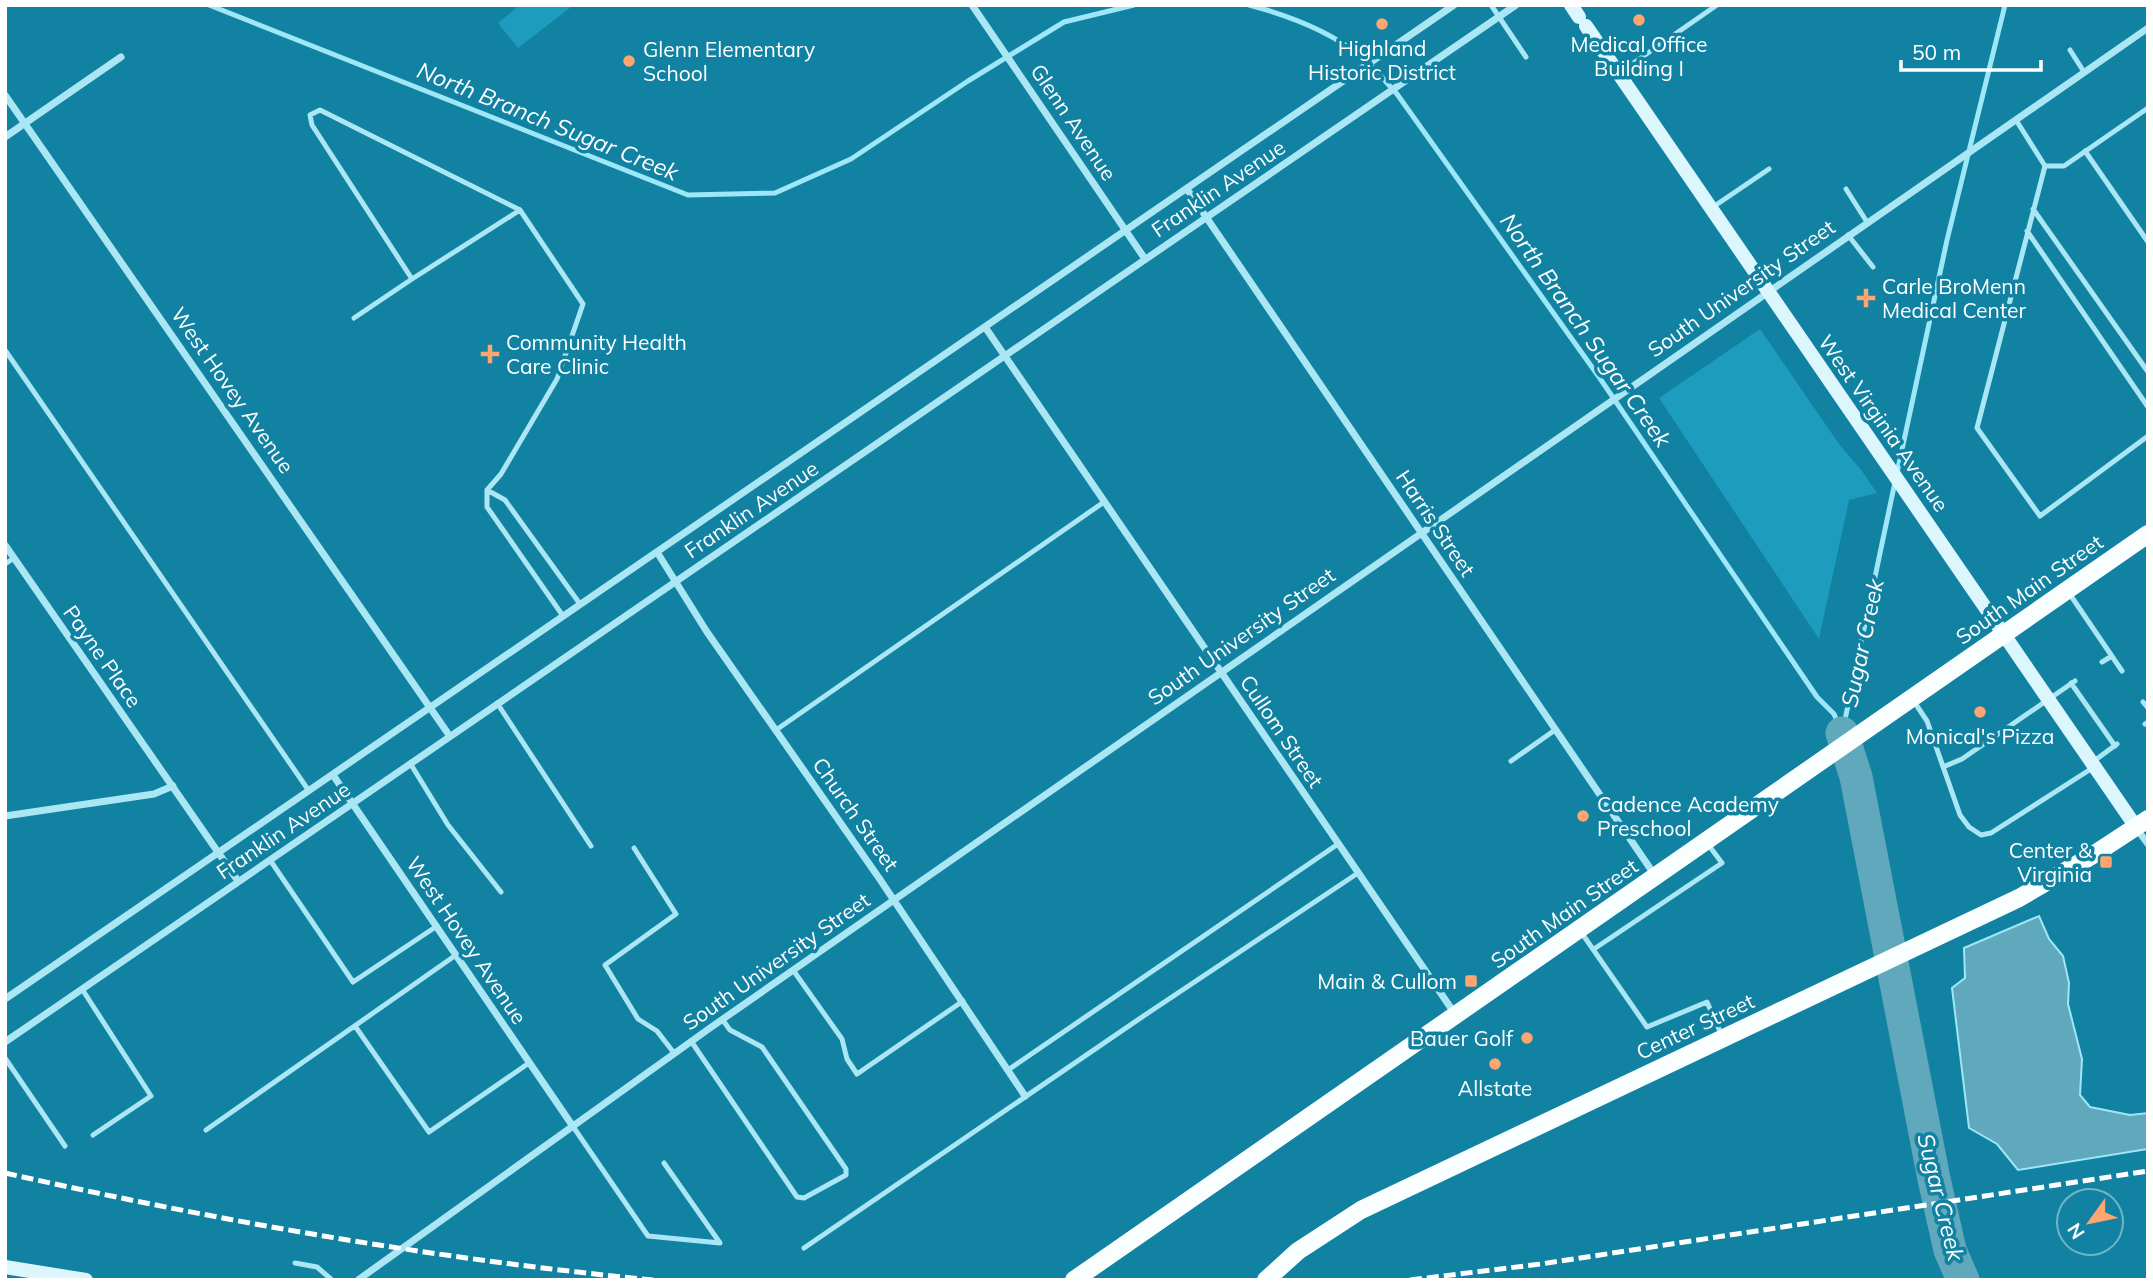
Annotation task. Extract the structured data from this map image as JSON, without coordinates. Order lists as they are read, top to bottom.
{
  "streets": {
    "main road": ["South Main Street", "Center Street"],
    "street": [
      "Glenn Avenue",
      "Franklin Avenue",
      "South University Street",
      "West Hovey Avenue",
      "West Virginia Avenue",
      "Harris Street",
      "Payne Place",
      "Cullom Street",
      "Church Street"
    ]
  },
  "crossings": [
    ["Glenn Avenue", "Franklin Avenue"],
    ["Franklin Avenue", "West Hovey Avenue"],
    ["Franklin Avenue", "Harris Street"],
    ["Franklin Avenue", "Payne Place"],
    ["Franklin Avenue", "Cullom Street"],
    ["Franklin Avenue", "Church Street"],
    ["South University Street", "West Hovey Avenue"],
    ["South University Street", "West Virginia Avenue"],
    ["South University Street", "Harris Street"],
    ["South University Street", "Cullom Street"],
    ["South University Street", "Church Street"],
    ["West Virginia Avenue", "South Main Street"],
    ["West Virginia Avenue", "Center Street"],
    ["Harris Street", "South Main Street"],
    ["South Main Street", "Cullom Street"]
  ],
  "water": ["North Branch Sugar Creek", "Sugar Creek"],
  "places": {
    "other": [
      "Medical Office Building I",
      "Highland Historic District",
      "Glenn Elementary School",
      "Monical's Pizza",
      "Cadence Academy Preschool",
      "Bauer Golf",
      "Allstate"
    ],
    "health": ["Carle BroMenn Medical Center", "Community Health Care Clinic"],
    "transit": ["Center & Virginia", "Main & Cullom"]
  },
  "scale_bar": "50 m",
  "north": "bottom left"
}
